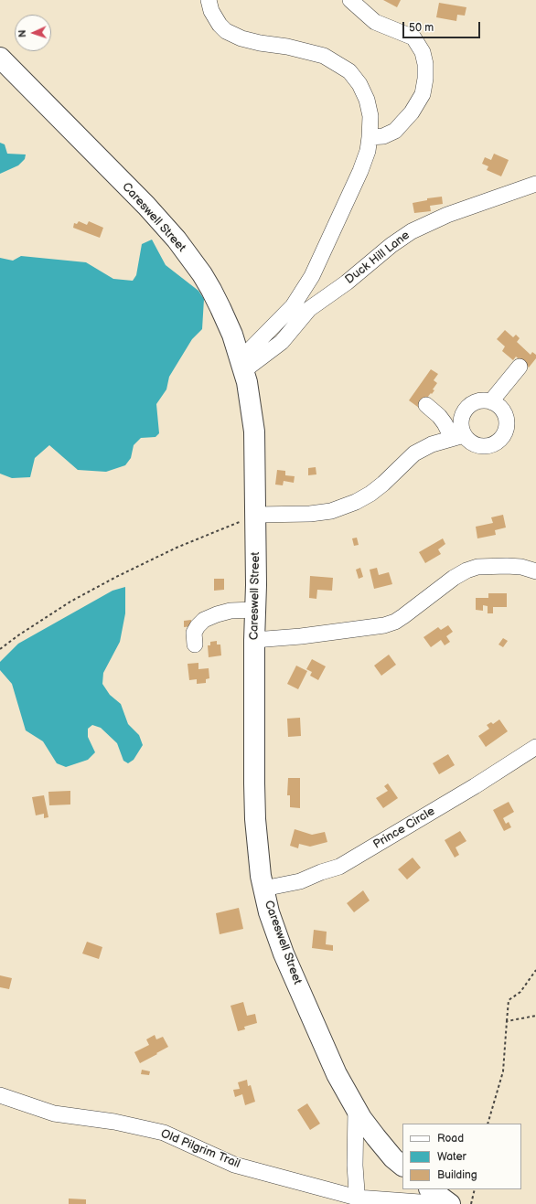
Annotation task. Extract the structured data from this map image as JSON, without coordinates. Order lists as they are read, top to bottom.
{
  "streets": {
    "main road": ["Careswell Street"],
    "street": ["Duck Hill Lane", "Prince Circle", "Old Pilgrim Trail"]
  },
  "crossings": [
    ["Careswell Street", "Duck Hill Lane"],
    ["Careswell Street", "Prince Circle"]
  ],
  "legend": ["Road", "Water", "Building"],
  "scale_bar": "50 m",
  "north": "left"
}
